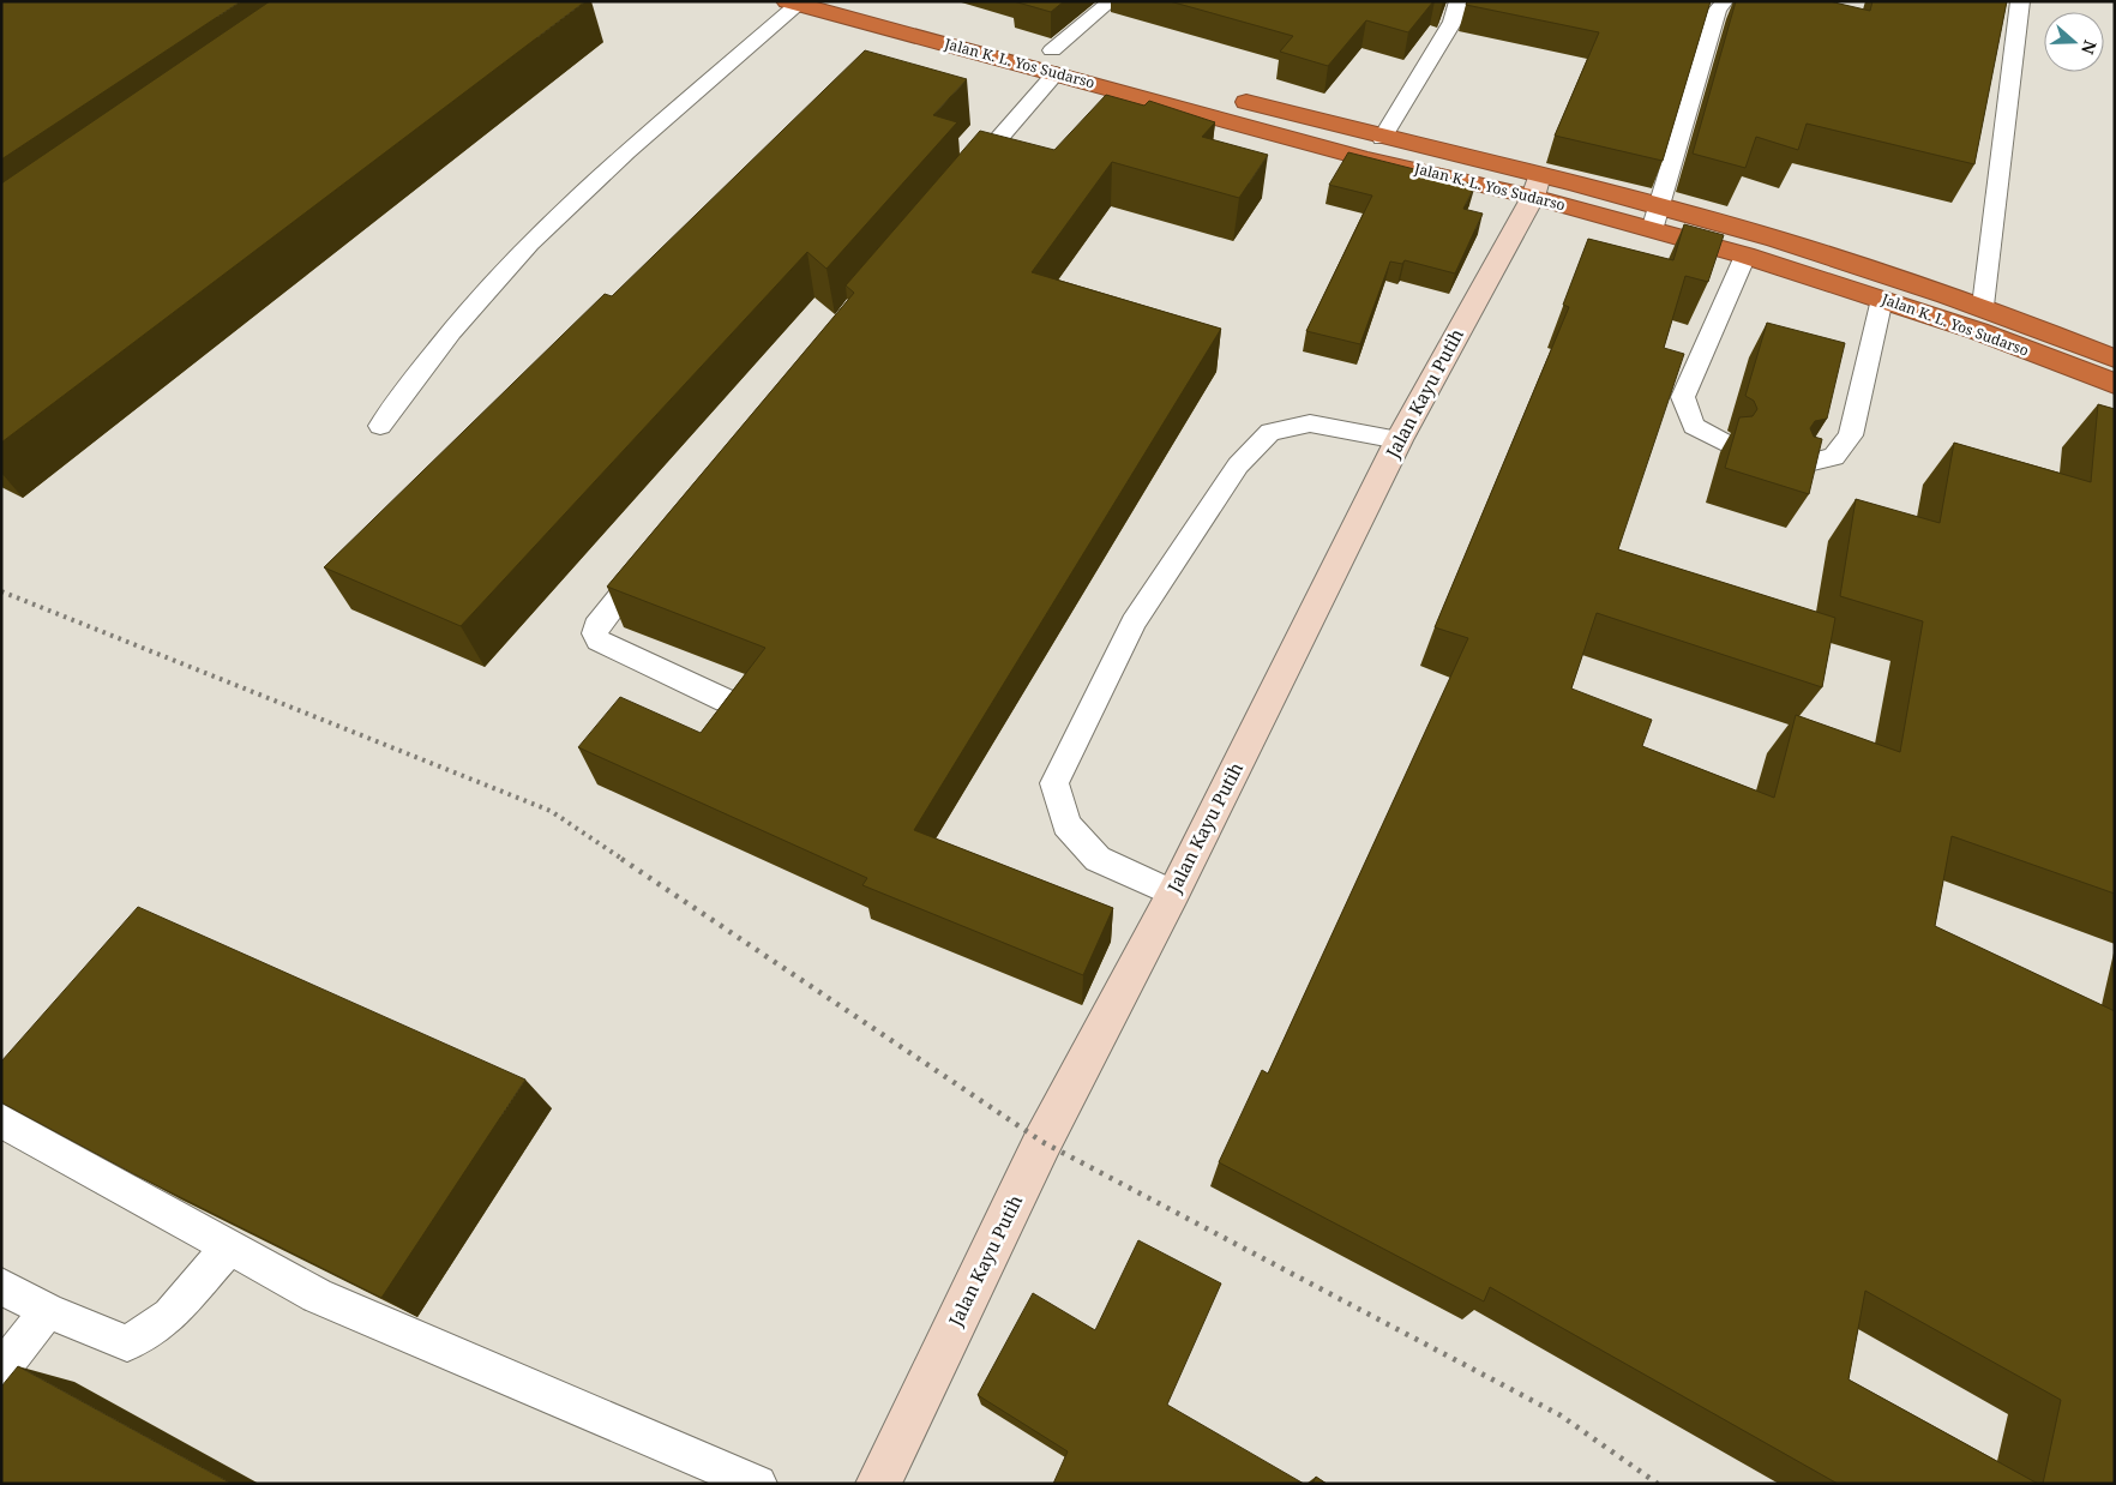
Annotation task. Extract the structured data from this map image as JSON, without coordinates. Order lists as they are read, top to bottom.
{
  "streets": {
    "highway": ["Jalan K. L. Yos Sudarso"],
    "street": ["Jalan Kayu Putih"]
  },
  "crossings": [
    ["Jalan K. L. Yos Sudarso", "Jalan Kayu Putih"]
  ],
  "north": "right"
}
